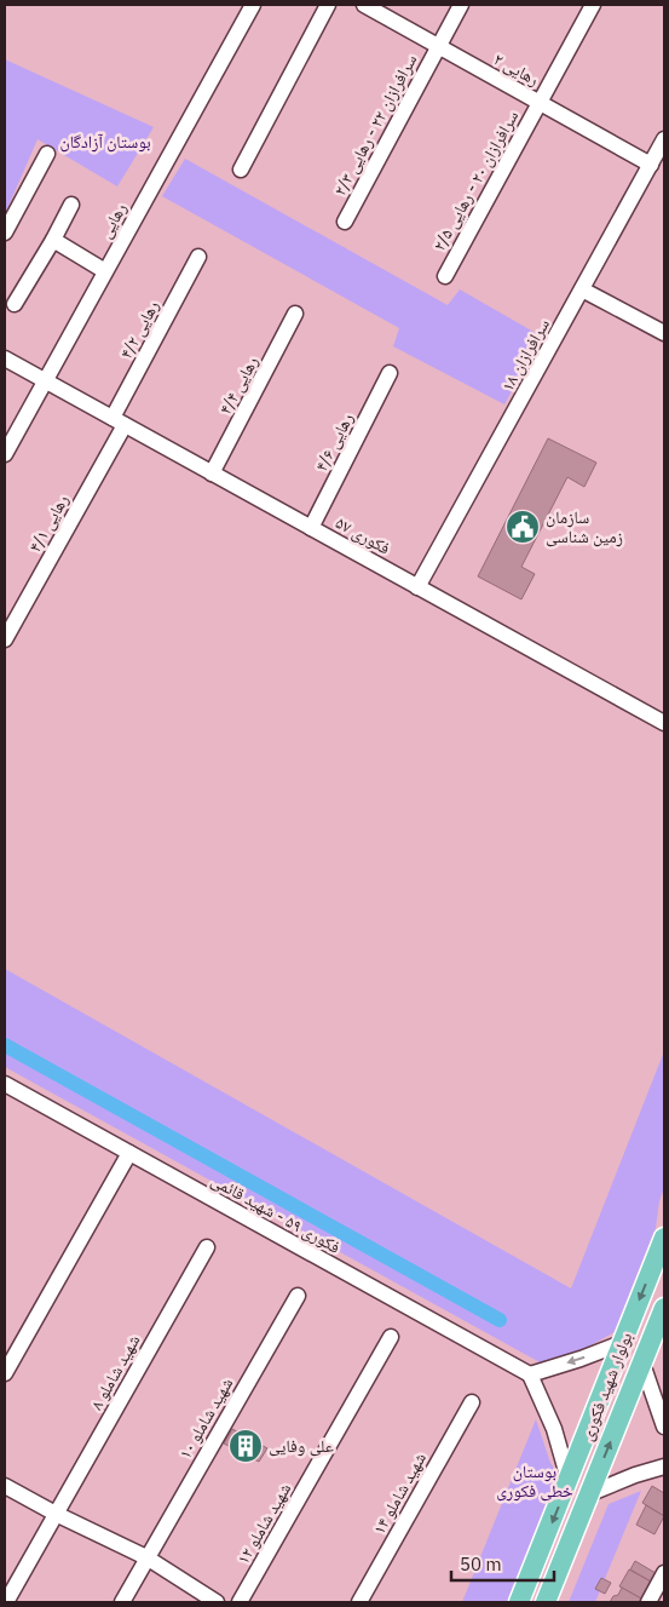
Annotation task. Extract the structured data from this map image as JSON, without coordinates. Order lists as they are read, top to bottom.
{
  "streets": {
    "main road": ["بولوار شهید فکوری"],
    "street": [
      "رهایی ۲",
      "سرافرازان ۲۲ - رهایی ۲/۳",
      "سرافرازان ۲۰ - رهایی ۲/۵",
      "رهایی",
      "رهایی ۴/۲",
      "سرافرازان ۱۸",
      "رهایی ۴/۴",
      "رهایی ۴/۶",
      "رهایی ۴/۱",
      "فکوری ۵۷",
      "فکوری ۵۹ - شهید قائمی",
      "شهید شاملو ۸",
      "شهید شاملو ۱۰",
      "شهید شاملو ۱۴",
      "شهید شاملو ۱۲"
    ]
  },
  "crossings": [
    ["رهایی ۲", "سرافرازان ۲۲ - رهایی ۲/۳"],
    ["رهایی ۲", "سرافرازان ۲۰ - رهایی ۲/۵"],
    ["رهایی ۲", "سرافرازان ۱۸"],
    ["رهایی", "فکوری ۵۷"],
    ["رهایی ۴/۲", "رهایی ۴/۱"],
    ["رهایی ۴/۲", "فکوری ۵۷"],
    ["سرافرازان ۱۸", "فکوری ۵۷"],
    ["رهایی ۴/۴", "فکوری ۵۷"],
    ["رهایی ۴/۶", "فکوری ۵۷"],
    ["رهایی ۴/۱", "فکوری ۵۷"]
  ],
  "parks": ["بوستان آزادگان", "بوستان خطی فکوری"],
  "places": {
    "public building": ["سازمان زمین شناسی"],
    "building": ["علی وفایی"]
  },
  "scale_bar": "50 m"
}
